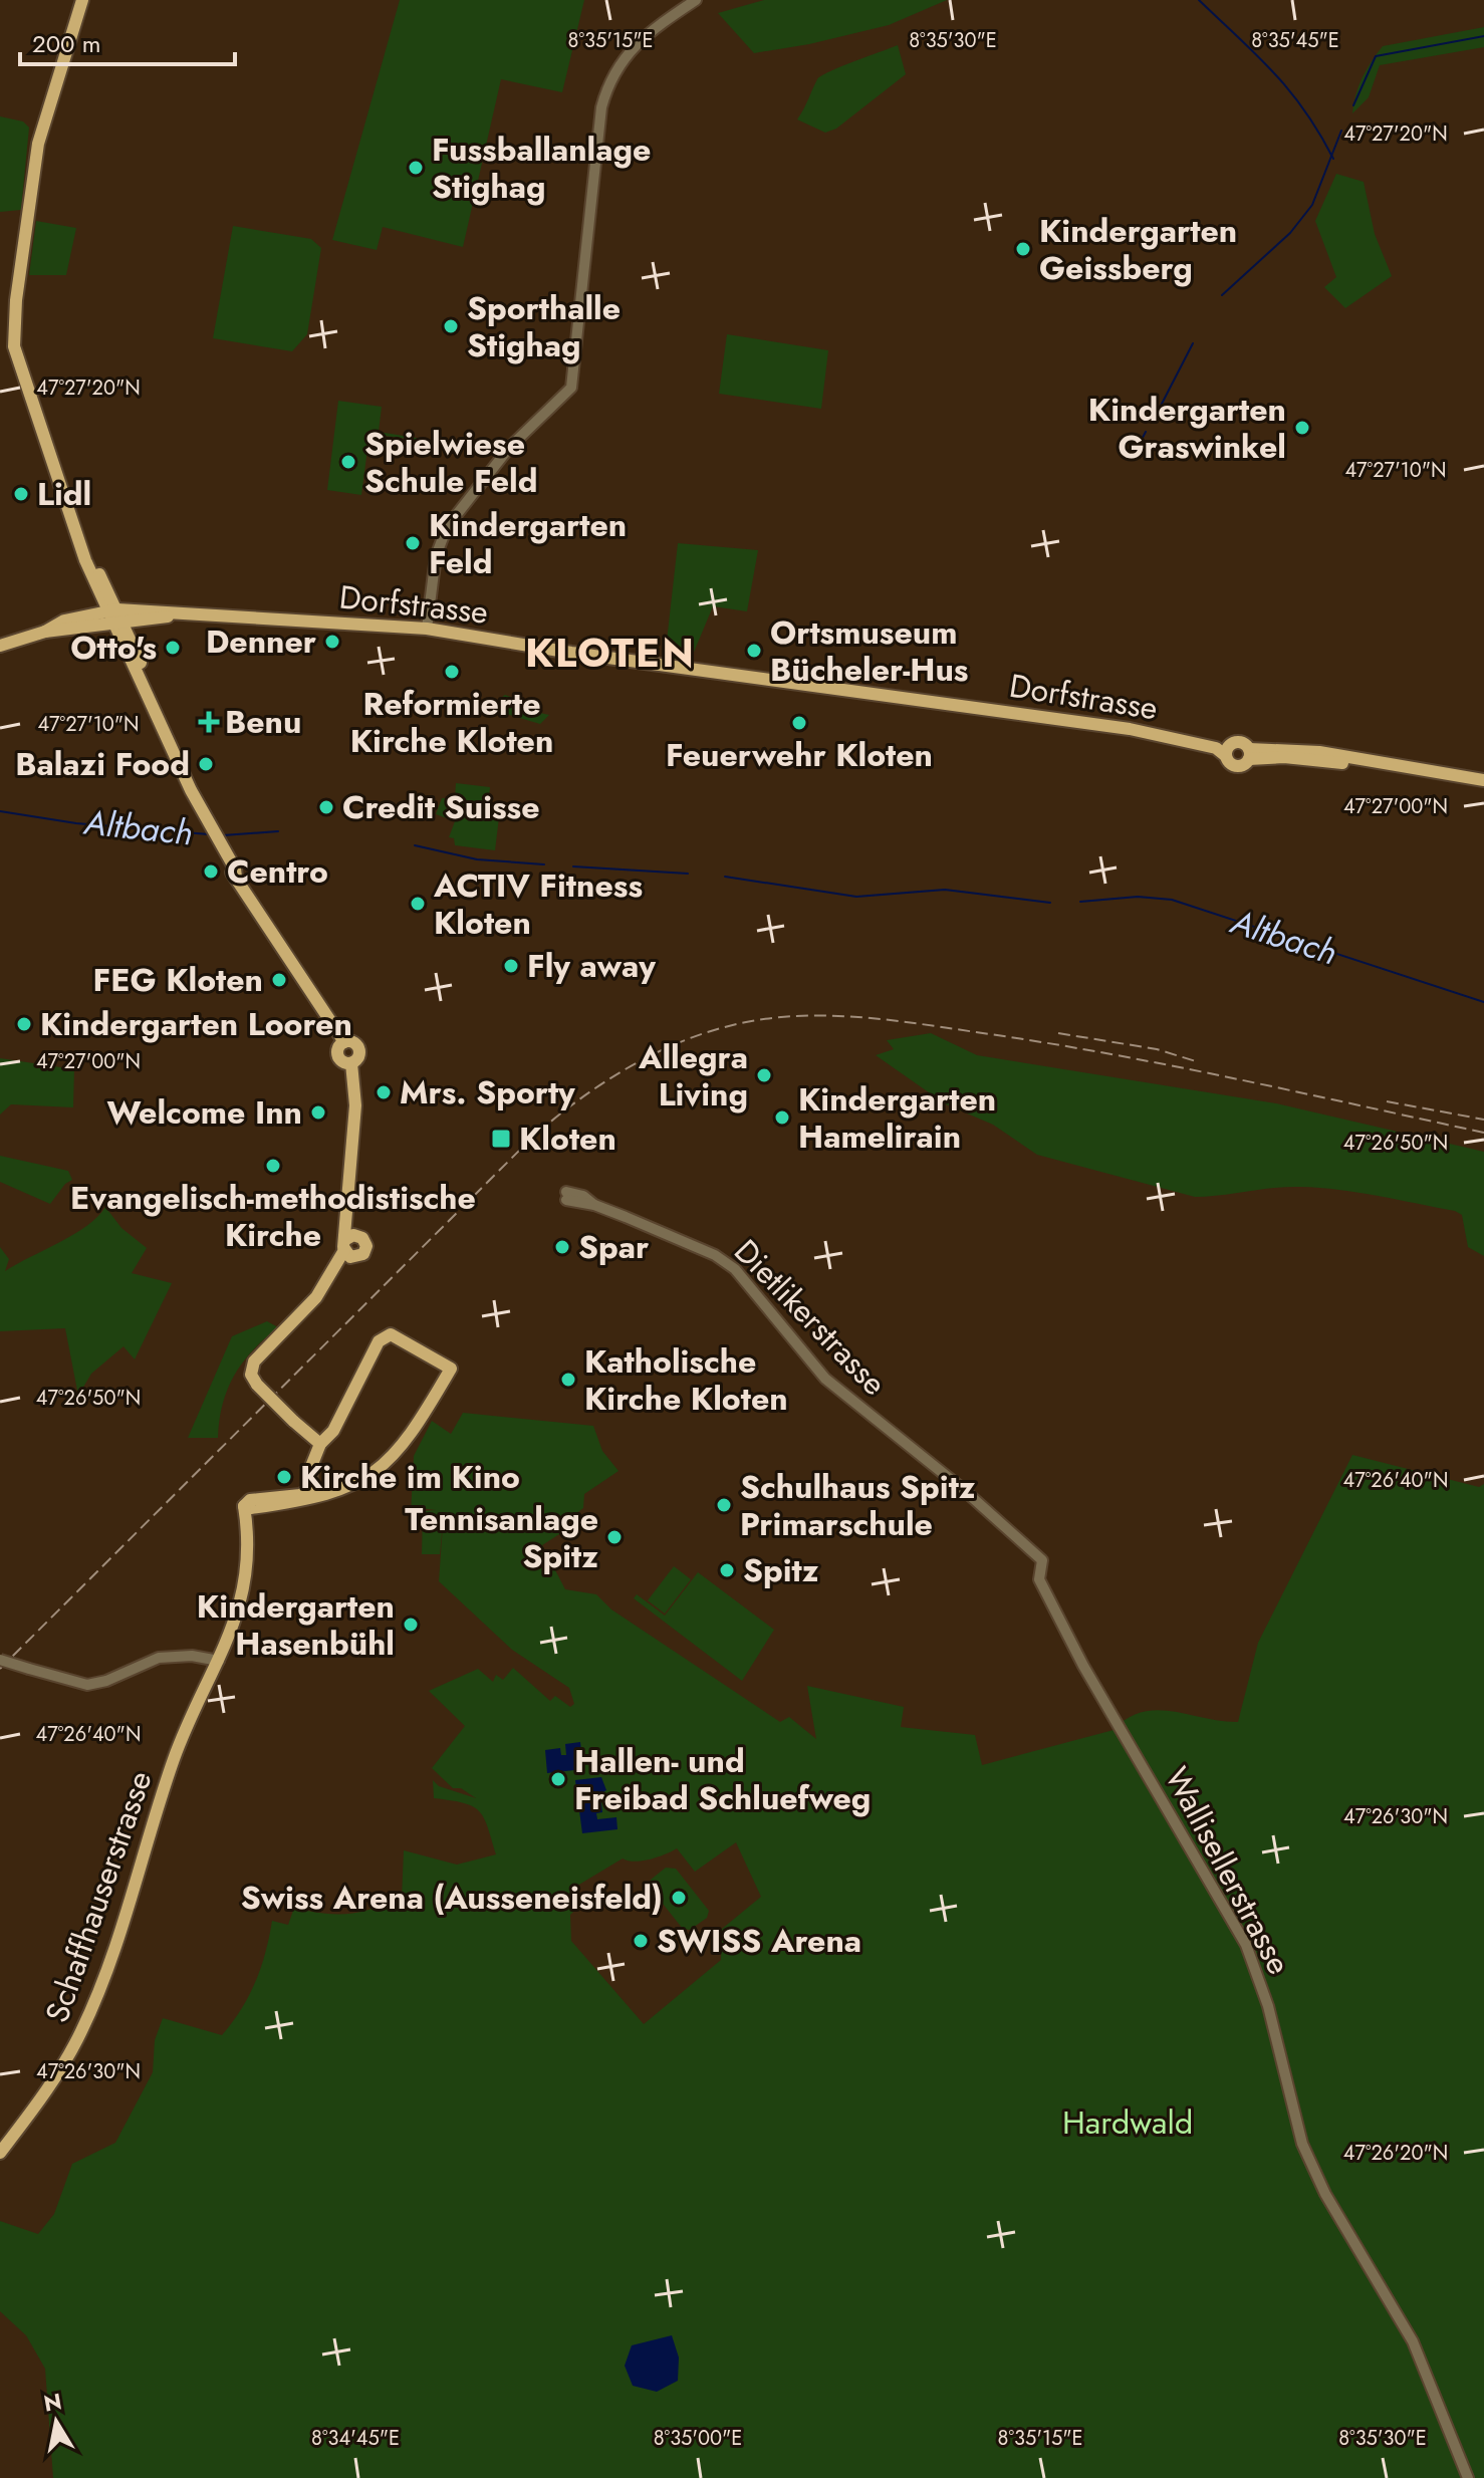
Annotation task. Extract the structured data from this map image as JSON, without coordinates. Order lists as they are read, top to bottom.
{
  "streets": {
    "main road": ["Dorfstrasse", "Schaffhauserstrasse"],
    "street": ["Dietlikerstrasse", "Wallisellerstrasse"]
  },
  "crossings": [
    ["Dietlikerstrasse", "Wallisellerstrasse"]
  ],
  "districts": ["KLOTEN"],
  "water": ["Altbach"],
  "parks": ["Hardwald"],
  "places": {
    "other": [
      "Fussballanlage Stighag",
      "Kindergarten Geissberg",
      "Sporthalle Stighag",
      "Kindergarten Graswinkel",
      "Spielwiese Schule Feld",
      "Lidl",
      "Kindergarten Feld",
      "Denner",
      "Otto's",
      "Ortsmuseum Bücheler-Hus",
      "Reformierte Kirche Kloten",
      "Feuerwehr Kloten",
      "Balazi Food",
      "Credit Suisse",
      "Centro",
      "ACTIV Fitness Kloten",
      "Fly away",
      "FEG Kloten",
      "Kindergarten Looren",
      "Allegra Living",
      "Mrs. Sporty",
      "Welcome Inn",
      "Kindergarten Hamelirain",
      "Evangelisch-methodistische Kirche",
      "Spar",
      "Katholische Kirche Kloten",
      "Kirche im Kino",
      "Schulhaus Spitz Primarschule",
      "Tennisanlage Spitz",
      "Spitz",
      "Kindergarten Hasenbühl",
      "Hallen- und Freibad Schluefweg",
      "Swiss Arena (Ausseneisfeld)",
      "SWISS Arena"
    ],
    "health": ["Benu"],
    "transit": ["Kloten"]
  },
  "scale_bar": "200 m",
  "north": "top",
  "coordinates": [
    "8°35'45\"E",
    "8°35'15\"E",
    "8°35'30\"E",
    "47°27'20\"N",
    "47°27'10\"N",
    "47°27'00\"N",
    "47°26'50\"N",
    "47°26'40\"N",
    "47°26'30\"N",
    "47°26'20\"N",
    "8°34'45\"E",
    "8°35'00\"E"
  ]
}
